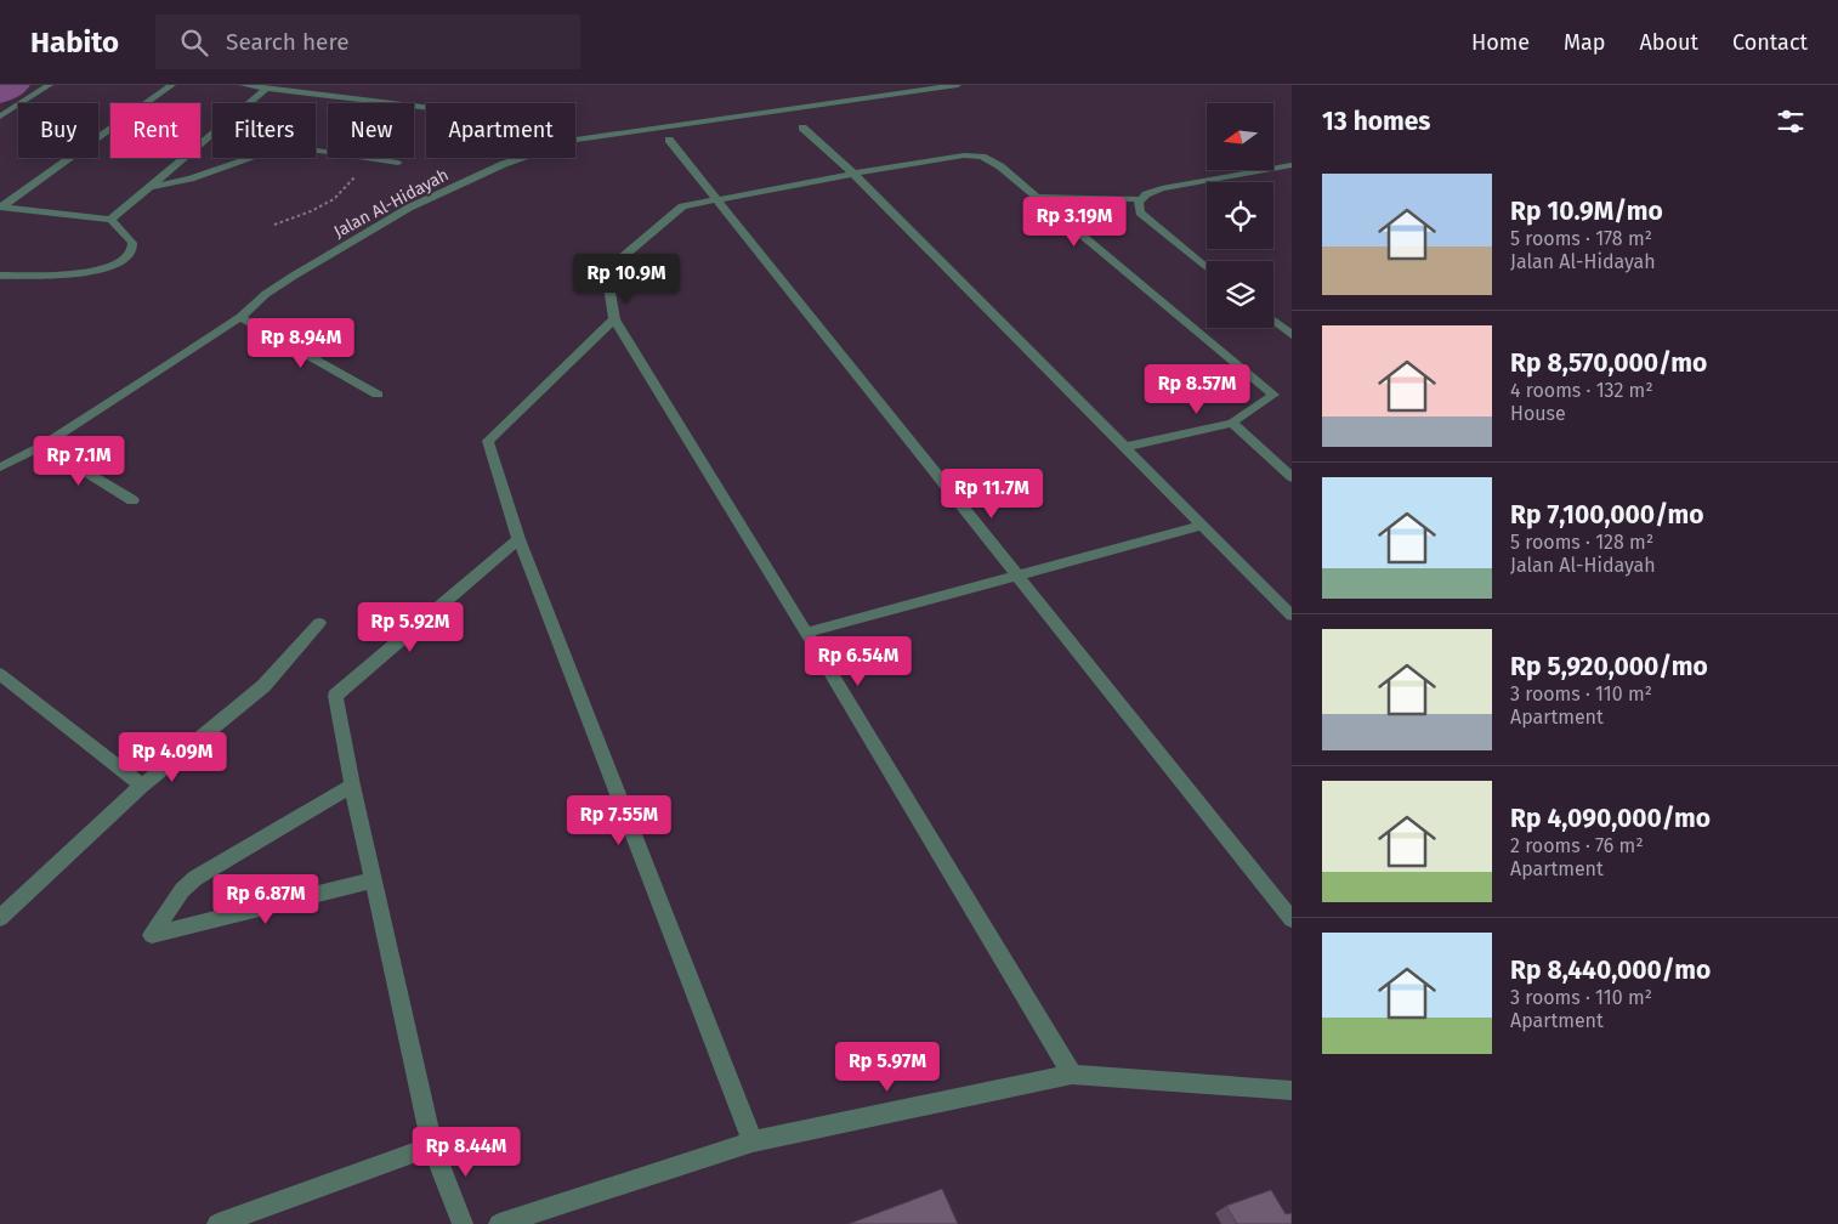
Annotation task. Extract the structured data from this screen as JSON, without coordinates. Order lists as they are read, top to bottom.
{
  "streets": {
    "street": ["Jalan Al-Hidayah"]
  },
  "north": "left",
  "page": {
    "header": "Habito",
    "search": "Search here",
    "nav": [
      "Home",
      "Map",
      "About",
      "Contact"
    ],
    "heading": "13 homes",
    "chip": [
      "Buy",
      "Rent",
      "Filters",
      "New",
      "Apartment"
    ],
    "list": [
      {
        "name": "Rp 10.9M/mo",
        "note": "5 rooms · 178 m² · Jalan Al-Hidayah"
      },
      {
        "name": "Rp 8,570,000/mo",
        "note": "4 rooms · 132 m² · House"
      },
      {
        "name": "Rp 7,100,000/mo",
        "note": "5 rooms · 128 m² · Jalan Al-Hidayah"
      },
      {
        "name": "Rp 5,920,000/mo",
        "note": "3 rooms · 110 m² · Apartment"
      },
      {
        "name": "Rp 4,090,000/mo",
        "note": "2 rooms · 76 m² · Apartment"
      },
      {
        "name": "Rp 8,440,000/mo",
        "note": "3 rooms · 110 m² · Apartment"
      }
    ],
    "price": [
      "Rp 3.19M",
      "Rp 10.9M",
      "Rp 8.94M",
      "Rp 8.57M",
      "Rp 7.1M",
      "Rp 11.7M",
      "Rp 5.92M",
      "Rp 6.54M",
      "Rp 4.09M",
      "Rp 7.55M",
      "Rp 6.87M",
      "Rp 5.97M",
      "Rp 8.44M"
    ]
  }
}
